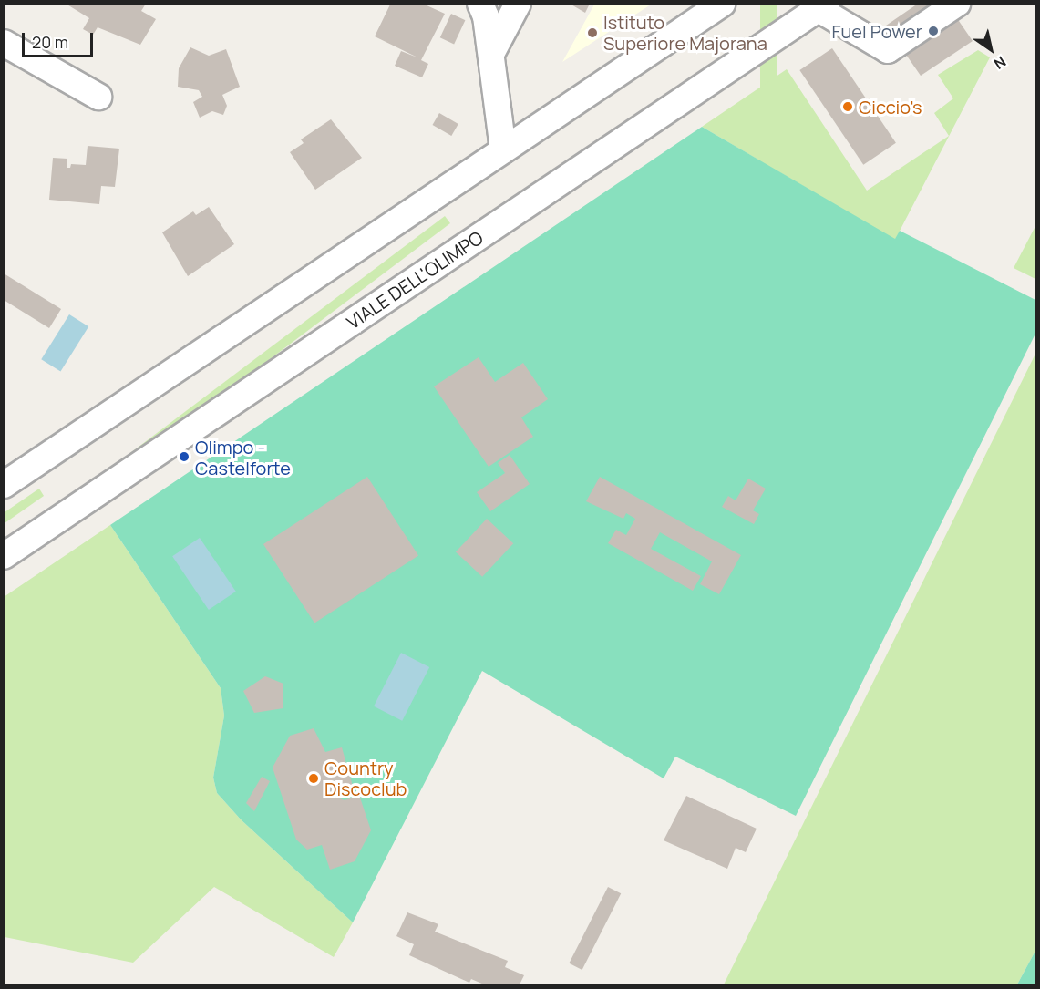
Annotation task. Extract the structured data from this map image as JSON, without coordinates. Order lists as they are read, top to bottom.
{
  "streets": {
    "street": ["VIALE DELL'OLIMPO"]
  },
  "places": [
    "Fuel Power",
    "Istituto Superiore Majorana",
    "Ciccio's",
    "Olimpo - Castelforte",
    "Country Discoclub"
  ],
  "scale_bar": "20 m",
  "north": "bottom right"
}
